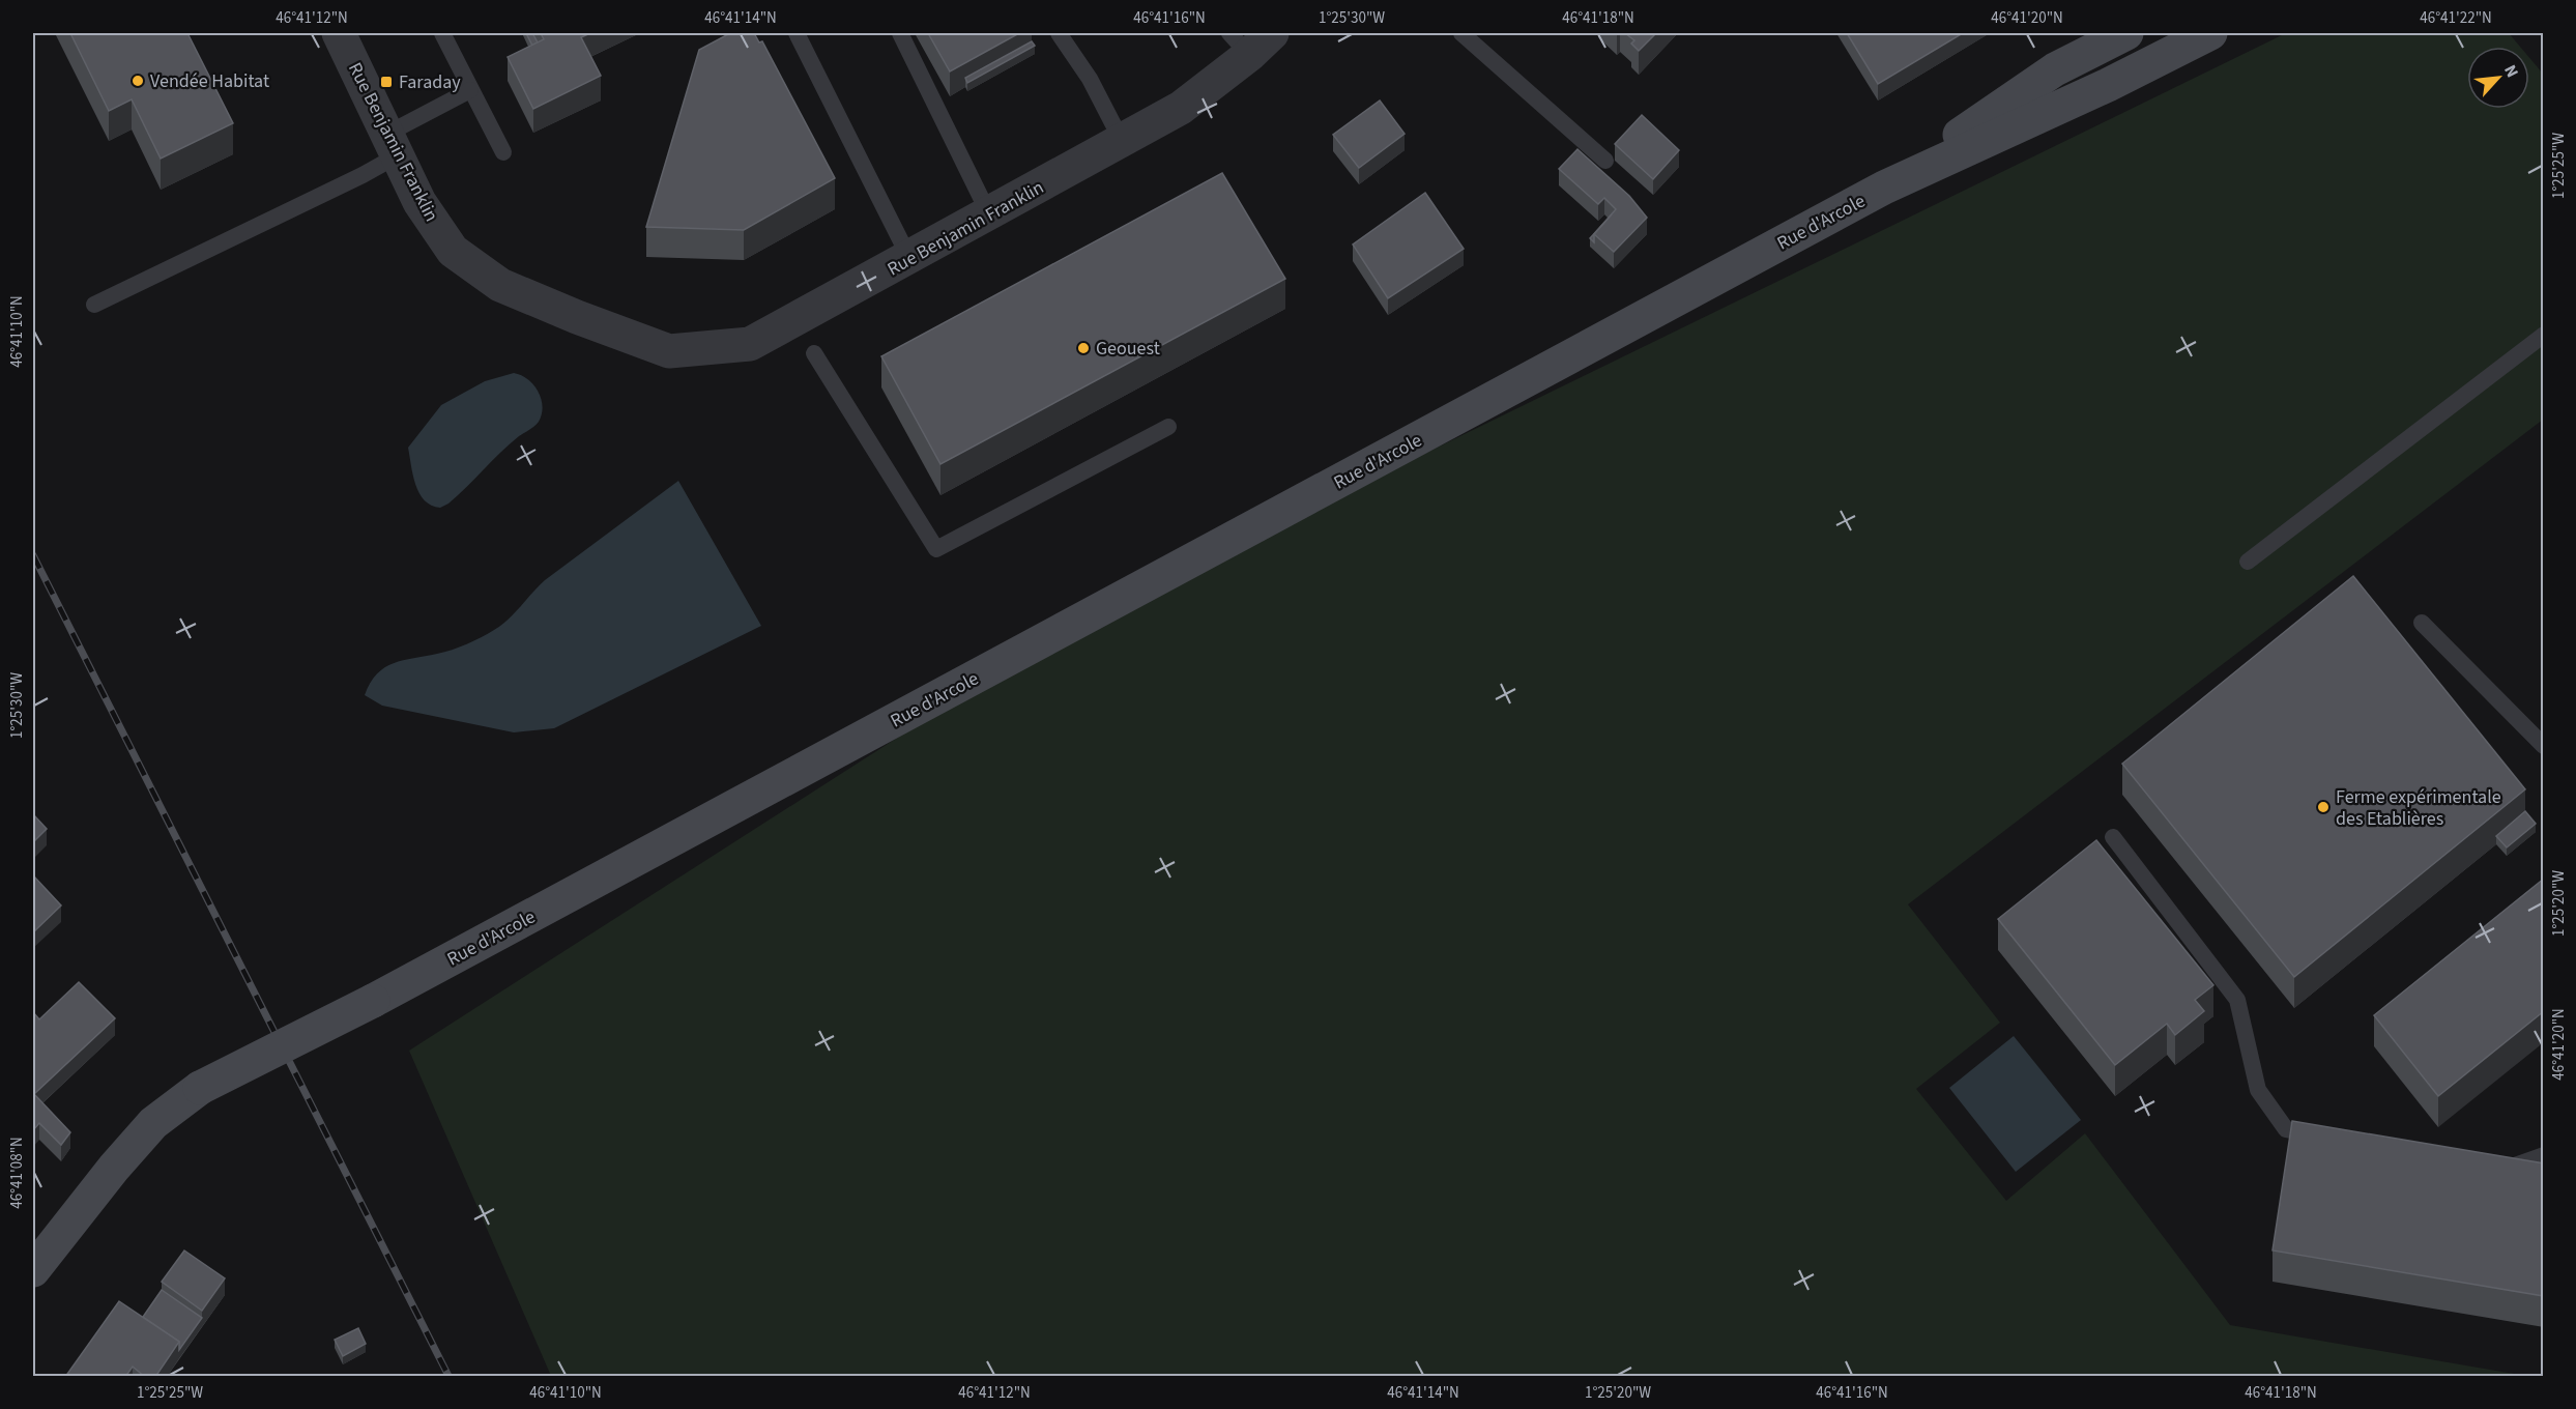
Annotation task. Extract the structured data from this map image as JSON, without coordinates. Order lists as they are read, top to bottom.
{
  "streets": {
    "main road": ["Rue d'Arcole"],
    "street": ["Rue Benjamin Franklin"]
  },
  "places": {
    "other": ["Vendée Habitat", "Geouest", "Ferme expérimentale des Etablières"],
    "transit": ["Faraday"]
  },
  "north": "top right",
  "coordinates": [
    "46°41'12\"N",
    "46°41'14\"N",
    "46°41'16\"N",
    "1°25'30\"W",
    "46°41'18\"N",
    "46°41'20\"N",
    "46°41'22\"N",
    "1°25'25\"W",
    "46°41'10\"N",
    "1°25'20\"W",
    "46°41'08\"N"
  ]
}
